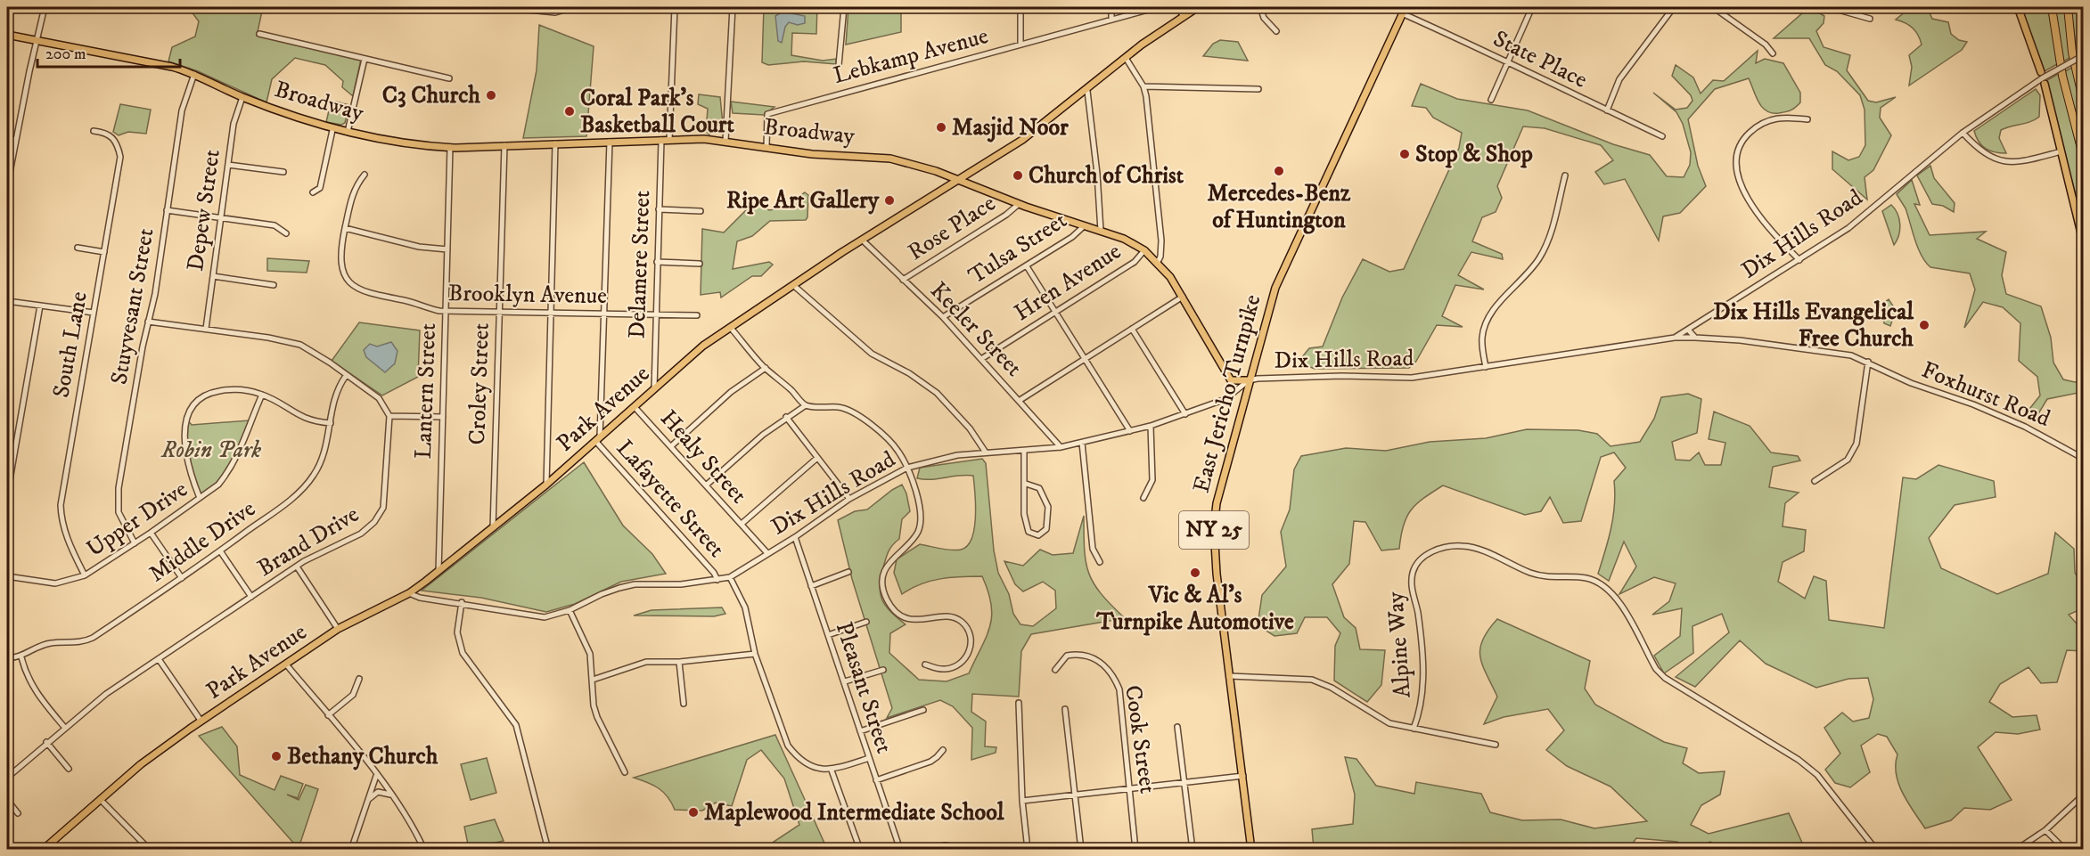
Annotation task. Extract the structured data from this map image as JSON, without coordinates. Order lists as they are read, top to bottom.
{
  "streets": {
    "main road": [
      "Broadway",
      "East Jericho Turnpike",
      "Park Avenue",
      "NY 25"
    ],
    "street": [
      "Lebkamp Avenue",
      "State Place",
      "Depew Street",
      "Rose Place",
      "Dix Hills Road",
      "Tulsa Street",
      "Delamere Street",
      "Hren Avenue",
      "Brooklyn Avenue",
      "Stuyvesant Street",
      "Keeler Street",
      "South Lane",
      "Croley Street",
      "Lantern Street",
      "Foxhurst Road",
      "Healy Street",
      "Lafayette Street",
      "Upper Drive",
      "Middle Drive",
      "Brand Drive",
      "Alpine Way",
      "Pleasant Street",
      "Cook Street"
    ]
  },
  "crossings": [
    ["Lebkamp Avenue", "Broadway"],
    ["State Place", "East Jericho Turnpike"],
    ["Broadway", "Depew Street"],
    ["Broadway", "Rose Place"],
    ["Broadway", "Dix Hills Road"],
    ["Broadway", "Tulsa Street"],
    ["Broadway", "Delamere Street"],
    ["Broadway", "Hren Avenue"],
    ["Broadway", "Stuyvesant Street"],
    ["Broadway", "Croley Street"],
    ["Broadway", "Lantern Street"],
    ["Broadway", "East Jericho Turnpike"],
    ["Broadway", "Park Avenue"],
    ["Broadway", "Lafayette Street"],
    ["Rose Place", "Keeler Street"],
    ["Dix Hills Road", "Keeler Street"],
    ["Dix Hills Road", "East Jericho Turnpike"],
    ["Dix Hills Road", "Foxhurst Road"],
    ["Dix Hills Road", "Park Avenue"],
    ["Dix Hills Road", "Healy Street"],
    ["Dix Hills Road", "Lafayette Street"],
    ["Dix Hills Road", "Pleasant Street"],
    ["Tulsa Street", "Keeler Street"],
    ["Delamere Street", "Brooklyn Avenue"],
    ["Delamere Street", "Park Avenue"],
    ["Hren Avenue", "Keeler Street"],
    ["Brooklyn Avenue", "Croley Street"],
    ["Brooklyn Avenue", "Lantern Street"],
    ["Brooklyn Avenue", "Lafayette Street"],
    ["Stuyvesant Street", "Upper Drive"],
    ["Keeler Street", "Park Avenue"],
    ["South Lane", "Upper Drive"],
    ["Croley Street", "Park Avenue"],
    ["Lantern Street", "Park Avenue"],
    ["East Jericho Turnpike", "Alpine Way"],
    ["Park Avenue", "Healy Street"],
    ["Park Avenue", "Lafayette Street"]
  ],
  "parks": ["Robin Park"],
  "places": [
    "C3 Church",
    "Coral Park's Basketball Court",
    "Masjid Noor",
    "Stop & Shop",
    "Mercedes-Benz of Huntington",
    "Church of Christ",
    "Ripe Art Gallery",
    "Dix Hills Evangelical Free Church",
    "Vic & Al's Turnpike Automotive",
    "Bethany Church",
    "Maplewood Intermediate School"
  ],
  "scale_bar": "200 m"
}
